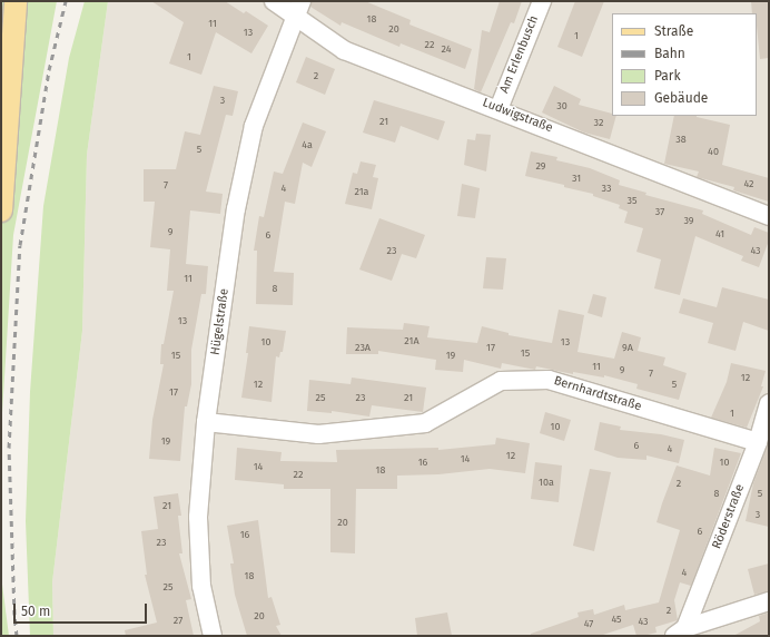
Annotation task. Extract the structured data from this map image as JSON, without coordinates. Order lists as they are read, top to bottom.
{
  "streets": {
    "street": [
      "Am Erlenbusch",
      "Ludwigstraße",
      "Hügelstraße",
      "Bernhardtstraße",
      "Röderstraße"
    ]
  },
  "crossings": [
    ["Am Erlenbusch", "Ludwigstraße"],
    ["Ludwigstraße", "Hügelstraße"],
    ["Hügelstraße", "Bernhardtstraße"],
    ["Bernhardtstraße", "Röderstraße"]
  ],
  "house_numbers": [
    "18",
    "11",
    "20",
    "13",
    "1",
    "22",
    "24",
    "1",
    "2",
    "3",
    "30",
    "21",
    "32",
    "38",
    "4a",
    "5",
    "40",
    "29",
    "31",
    "42",
    "7",
    "4",
    "33",
    "21a",
    "35",
    "37",
    "39",
    "9",
    "41",
    "6",
    "23",
    "43",
    "11",
    "8",
    "13",
    "21A",
    "10",
    "13",
    "23A",
    "17",
    "9A",
    "15",
    "15",
    "19",
    "11",
    "9",
    "7",
    "12",
    "12",
    "5",
    "17",
    "25",
    "23",
    "21",
    "1",
    "10",
    "19",
    "6",
    "4",
    "12",
    "14",
    "16",
    "10",
    "14",
    "18",
    "22",
    "10a",
    "2",
    "8",
    "5",
    "21",
    "3",
    "20",
    "6",
    "16",
    "23",
    "4",
    "18",
    "25",
    "2",
    "20",
    "45",
    "27",
    "43",
    "47"
  ],
  "legend": [
    "Straße",
    "Bahn",
    "Park",
    "Gebäude"
  ],
  "scale_bar": "50 m"
}
